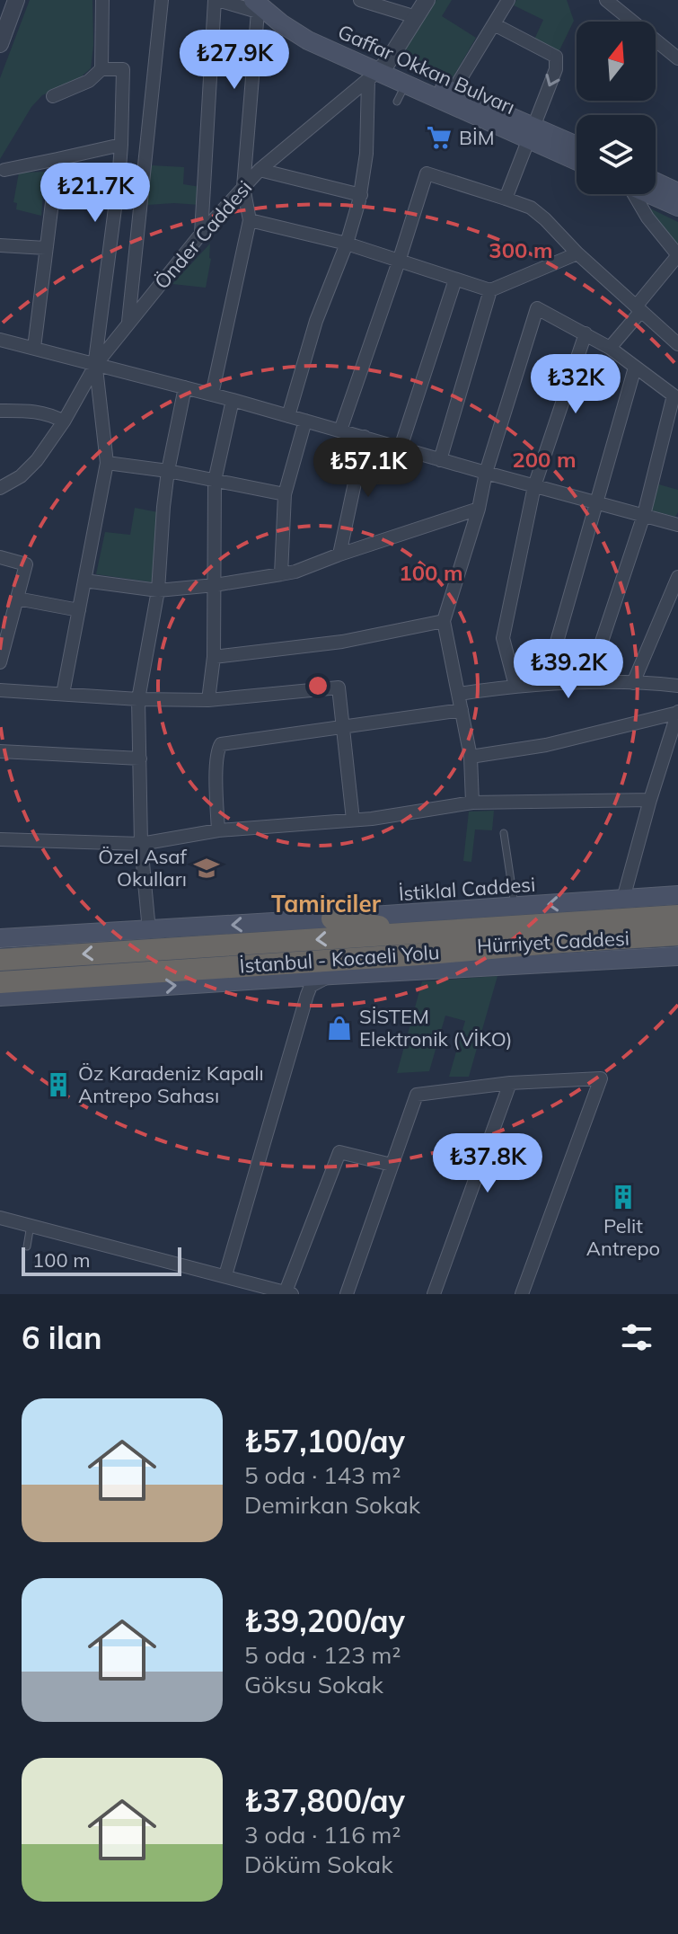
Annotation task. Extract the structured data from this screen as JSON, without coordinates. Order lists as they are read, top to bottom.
{
  "streets": {
    "highway": ["İstanbul - Kocaeli Yolu"],
    "main road": ["Gaffar Okkan Bulvarı", "İstiklal Caddesi", "Hürriyet Caddesi"],
    "street": ["Önder Caddesi"]
  },
  "crossings": [
    ["Gaffar Okkan Bulvarı", "Önder Caddesi"]
  ],
  "one_way": ["İstiklal Caddesi", "Hürriyet Caddesi"],
  "districts": ["Tamirciler"],
  "places": {
    "supermarket": ["BİM"],
    "school or university": ["Özel Asaf Okulları"],
    "shop": ["SİSTEM Elektronik (VİKO)"],
    "building": ["Öz Karadeniz Kapalı Antrepo Sahası", "Pelit Antrepo"]
  },
  "scale_bar": "100 m",
  "north": "top",
  "page": {
    "price": [
      "₺27.9K",
      "₺21.7K",
      "₺32K",
      "₺57.1K",
      "₺39.2K",
      "₺37.8K"
    ],
    "scale": "100 m",
    "heading": "6 ilan",
    "list": [
      {
        "name": "₺57,100/ay",
        "note": "5 oda · 143 m² · Demirkan Sokak"
      },
      {
        "name": "₺39,200/ay",
        "note": "5 oda · 123 m² · Göksu Sokak"
      },
      {
        "name": "₺37,800/ay",
        "note": "3 oda · 116 m² · Döküm Sokak"
      }
    ]
  },
  "rings": ["300 m", "200 m", "100 m"]
}
